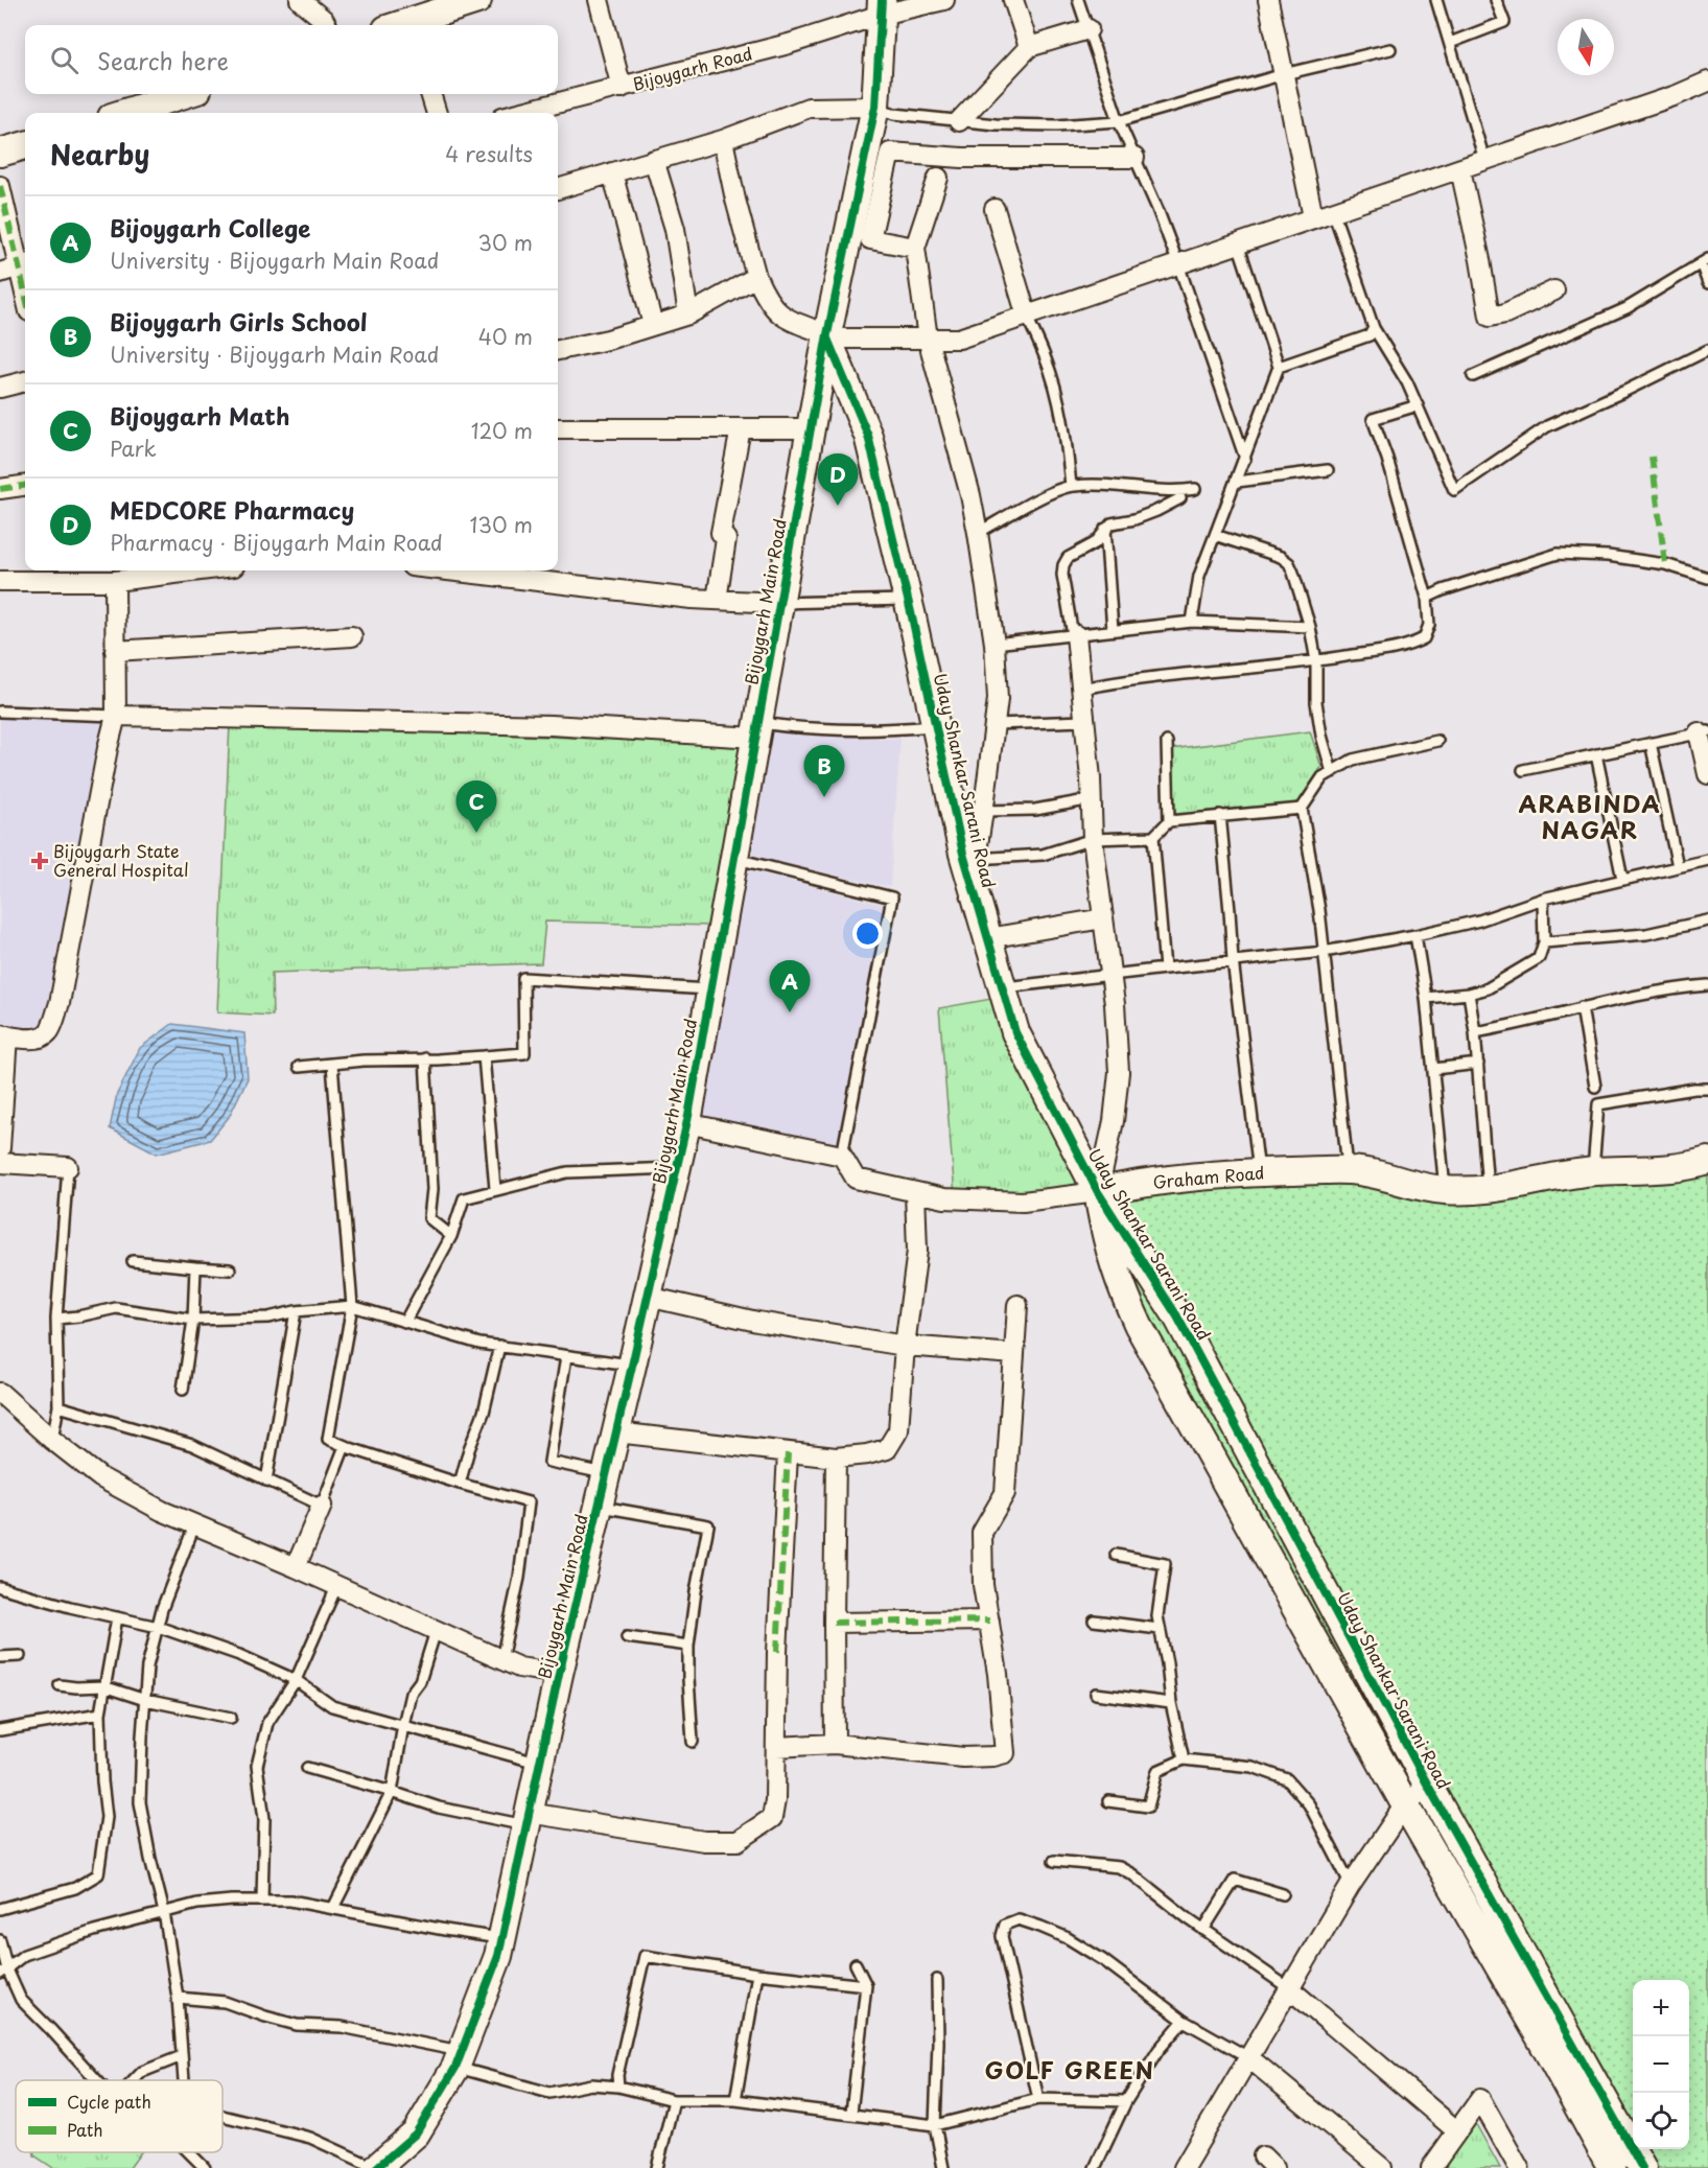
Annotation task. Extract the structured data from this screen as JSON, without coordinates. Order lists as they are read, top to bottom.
{
  "streets": {
    "street": [
      "Bijoygarh Road",
      "Bijoygarh Main Road",
      "Uday Shankar Sarani Road",
      "Graham Road"
    ]
  },
  "crossings": [
    ["Bijoygarh Road", "Bijoygarh Main Road"],
    ["Bijoygarh Main Road", "Uday Shankar Sarani Road"],
    ["Uday Shankar Sarani Road", "Graham Road"]
  ],
  "districts": ["ARABINDA NAGAR", "GOLF GREEN"],
  "places": {
    "health": ["Bijoygarh State General Hospital"]
  },
  "legend": ["Cycle path", "Path"],
  "north": "bottom",
  "page": {
    "search": "Search here",
    "heading": ["Nearby", "4 results"],
    "list": [
      {
        "mark": "A",
        "name": "Bijoygarh College",
        "note": "University · Bijoygarh Main Road",
        "value": "30 m"
      },
      {
        "mark": "B",
        "name": "Bijoygarh Girls School",
        "note": "University · Bijoygarh Main Road",
        "value": "40 m"
      },
      {
        "mark": "C",
        "name": "Bijoygarh Math",
        "note": "Park",
        "value": "120 m"
      },
      {
        "mark": "D",
        "name": "MEDCORE Pharmacy",
        "note": "Pharmacy · Bijoygarh Main Road",
        "value": "130 m"
      }
    ],
    "pins": [
      "D",
      "B",
      "C",
      "A"
    ],
    "map_buttons": ["+", "−"]
  }
}
